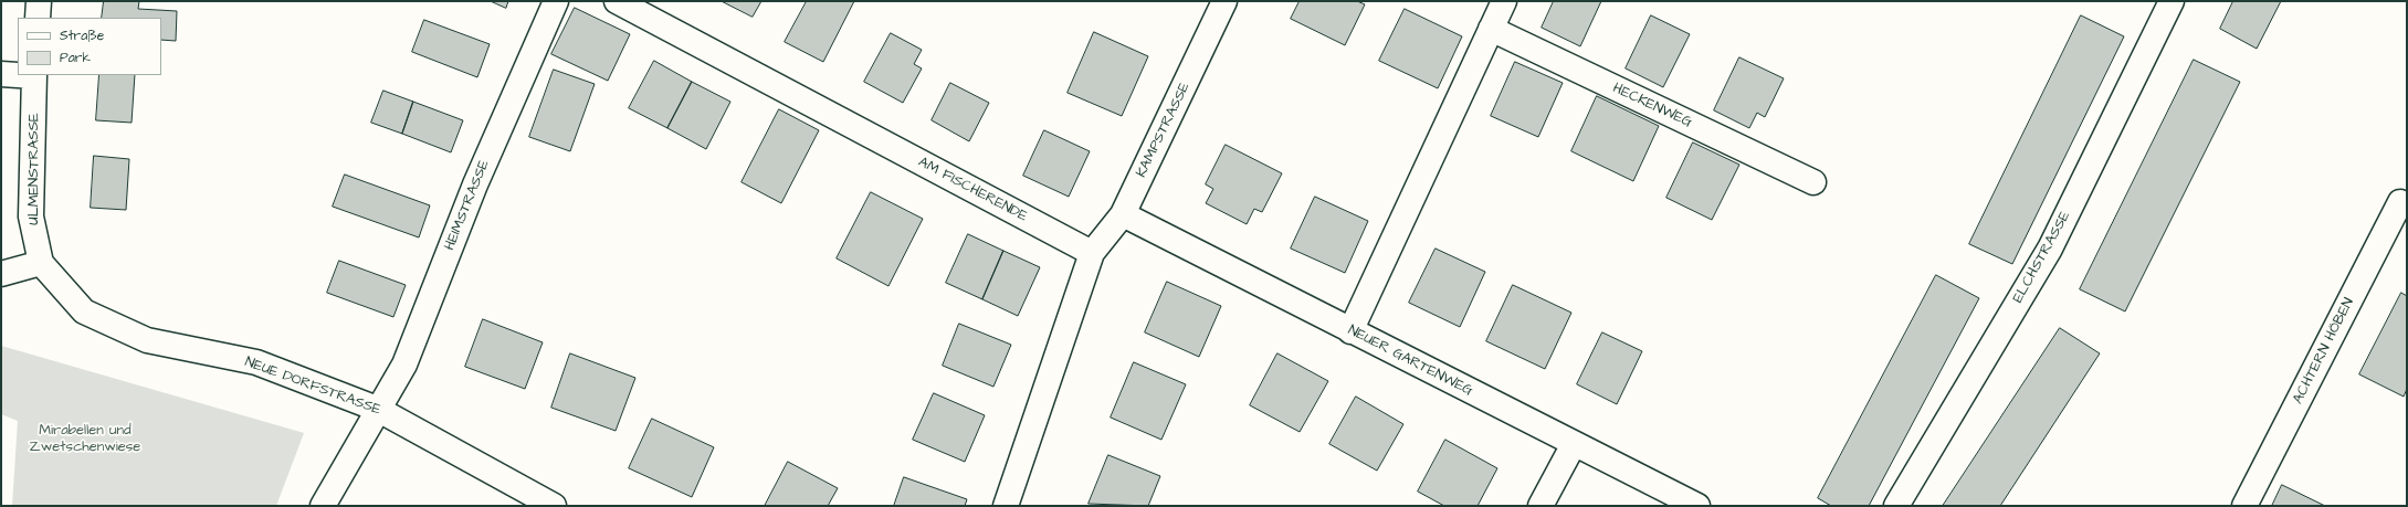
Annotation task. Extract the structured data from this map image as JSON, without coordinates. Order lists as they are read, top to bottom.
{
  "streets": {
    "street": [
      "HECKENWEG",
      "KAMPSTRASSE",
      "ULMENSTRASSE",
      "AM FISCHERENDE",
      "HEIMSTRASSE",
      "ELCHSTRASSE",
      "ACHTERN HÖBEN",
      "NEUER GARTENWEG",
      "NEUE DORFSTRASSE"
    ]
  },
  "crossings": [
    ["KAMPSTRASSE", "AM FISCHERENDE"],
    ["KAMPSTRASSE", "NEUER GARTENWEG"],
    ["ULMENSTRASSE", "NEUE DORFSTRASSE"],
    ["HEIMSTRASSE", "NEUE DORFSTRASSE"]
  ],
  "parks": ["Mirabellen und Zwetschenwiese"],
  "legend": ["Straße", "Park"]
}
